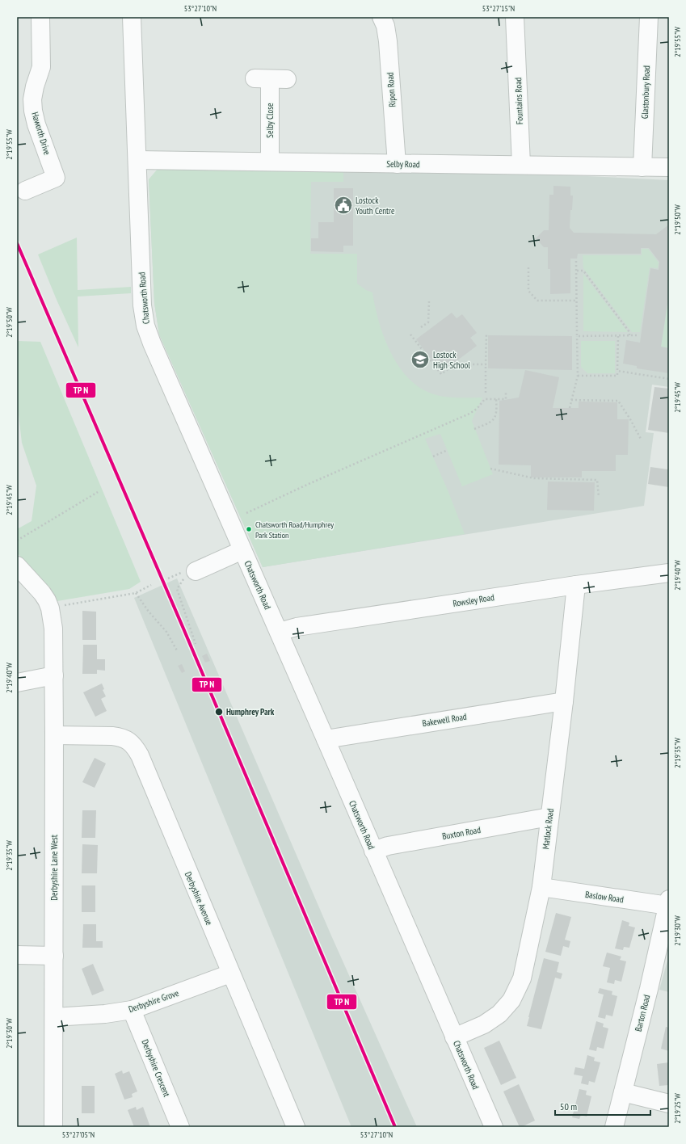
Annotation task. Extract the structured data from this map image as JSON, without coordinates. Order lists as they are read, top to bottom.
{
  "streets": {
    "street": [
      "Ripon Road",
      "Glastonbury Road",
      "Fountains Road",
      "Selby Close",
      "Haworth Drive",
      "Selby Road",
      "Chatsworth Road",
      "Rowsley Road",
      "Bakewell Road",
      "Matlock Road",
      "Buxton Road",
      "Derbyshire Lane West",
      "Baslow Road",
      "Derbyshire Avenue",
      "Derbyshire Grove",
      "Barton Road",
      "Derbyshire Crescent"
    ]
  },
  "crossings": [
    ["Ripon Road", "Selby Road"],
    ["Glastonbury Road", "Selby Road"],
    ["Fountains Road", "Selby Road"],
    ["Selby Close", "Selby Road"],
    ["Selby Road", "Chatsworth Road"],
    ["Chatsworth Road", "Rowsley Road"],
    ["Chatsworth Road", "Bakewell Road"],
    ["Chatsworth Road", "Matlock Road"],
    ["Chatsworth Road", "Buxton Road"],
    ["Rowsley Road", "Matlock Road"],
    ["Bakewell Road", "Matlock Road"],
    ["Matlock Road", "Buxton Road"],
    ["Matlock Road", "Baslow Road"],
    ["Derbyshire Lane West", "Derbyshire Avenue"],
    ["Derbyshire Lane West", "Derbyshire Grove"],
    ["Baslow Road", "Barton Road"],
    ["Derbyshire Avenue", "Derbyshire Grove"],
    ["Derbyshire Grove", "Derbyshire Crescent"]
  ],
  "places": {
    "public building": ["Lostock Youth Centre"],
    "school or university": ["Lostock High School"],
    "other": ["Chatsworth Road/Humphrey Park Station", "Humphrey Park"]
  },
  "scale_bar": "50 m",
  "coordinates": [
    "53°27'10\"N",
    "53°27'15\"N",
    "2°19'55\"W",
    "2°19'50\"W",
    "2°19'45\"W",
    "2°19'40\"W",
    "2°19'35\"W",
    "2°19'30\"W",
    "2°19'25\"W",
    "53°27'05\"N"
  ]
}
